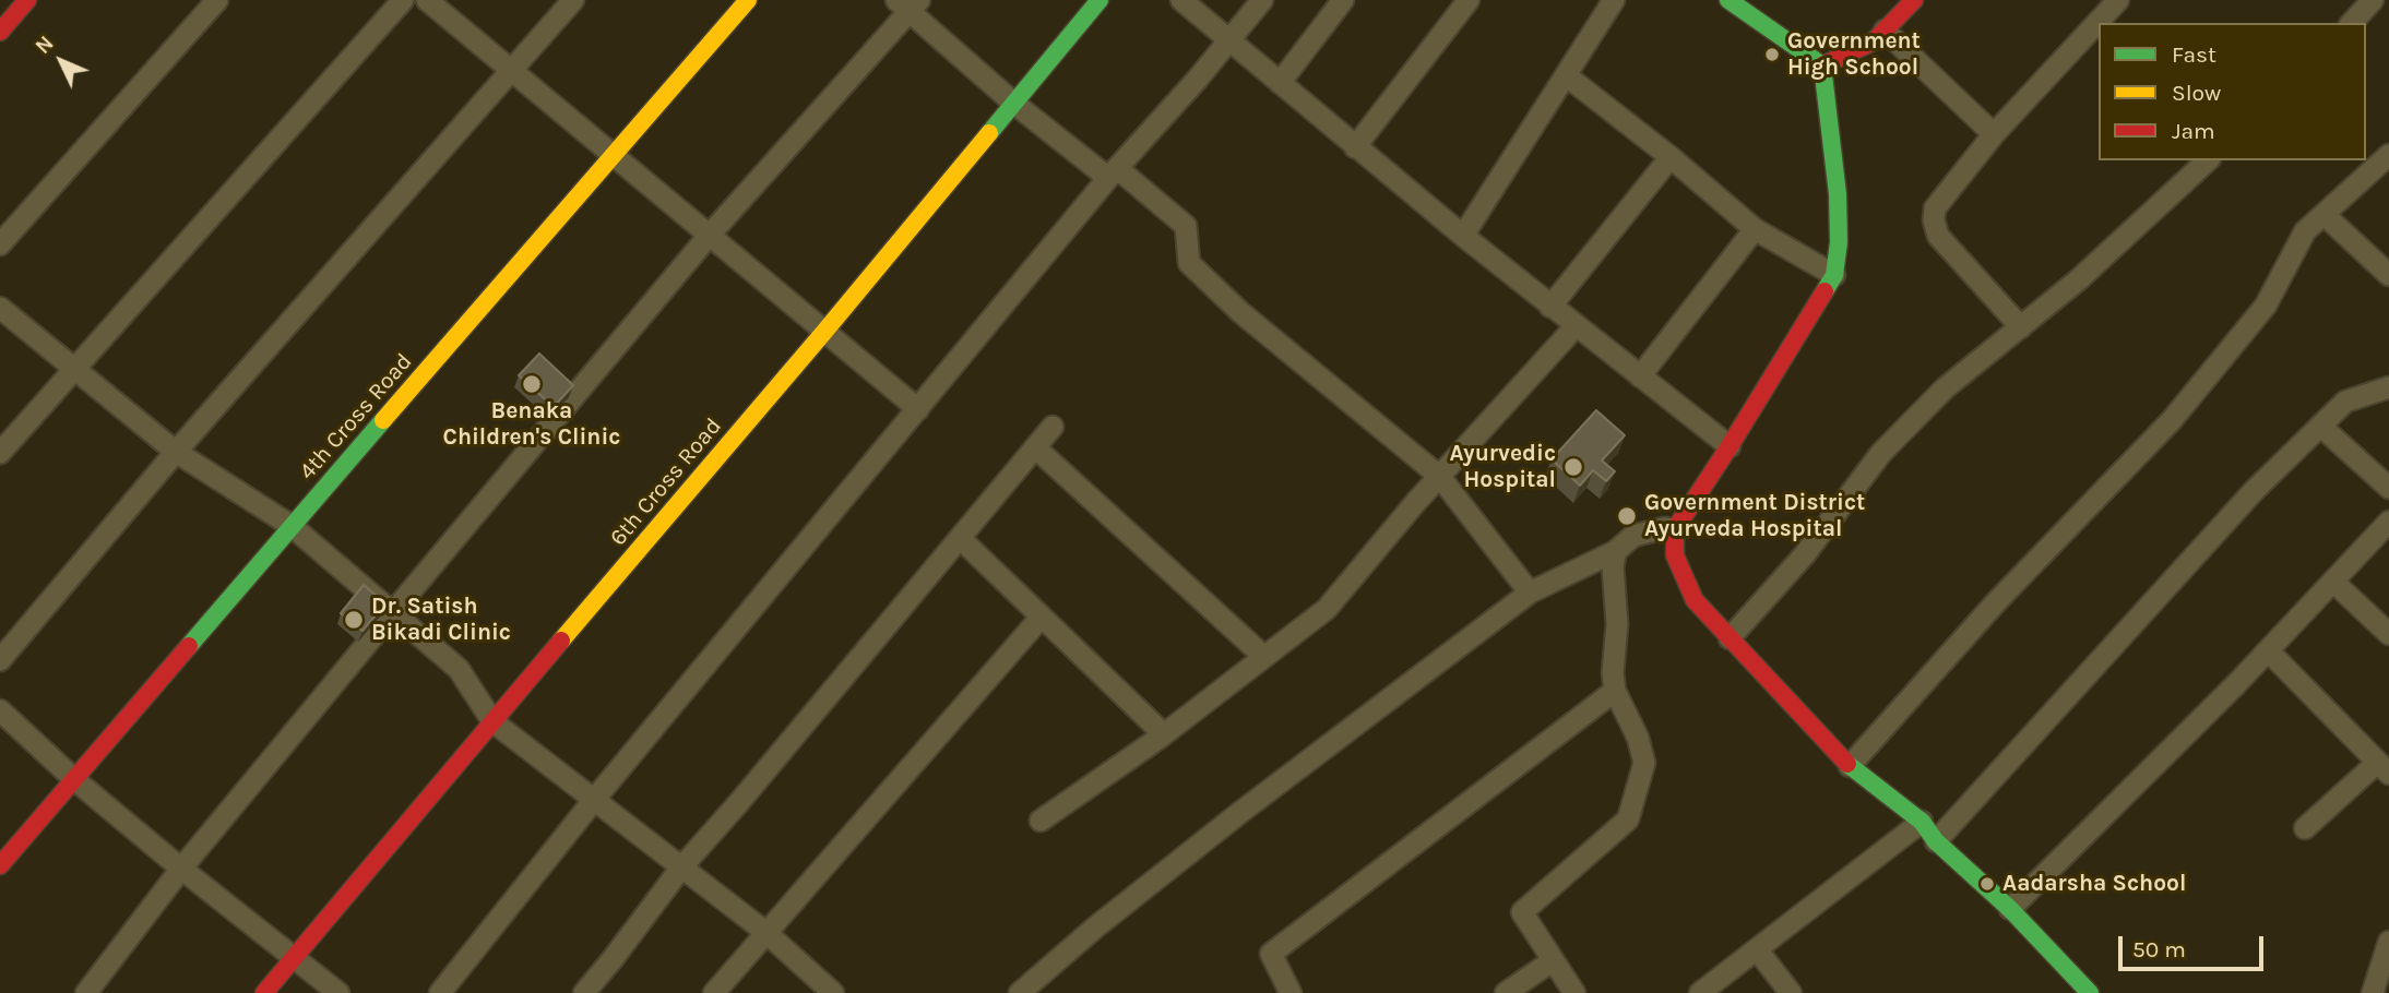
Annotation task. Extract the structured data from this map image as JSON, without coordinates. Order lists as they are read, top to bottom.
{
  "streets": {
    "street": ["4th Cross Road", "6th Cross Road"]
  },
  "places": [
    "Government High School",
    "Benaka Children's Clinic",
    "Ayurvedic Hospital",
    "Government District Ayurveda Hospital",
    "Dr. Satish Bikadi Clinic",
    "Aadarsha School"
  ],
  "legend": ["Fast", "Slow", "Jam"],
  "scale_bar": "50 m",
  "north": "top left"
}
